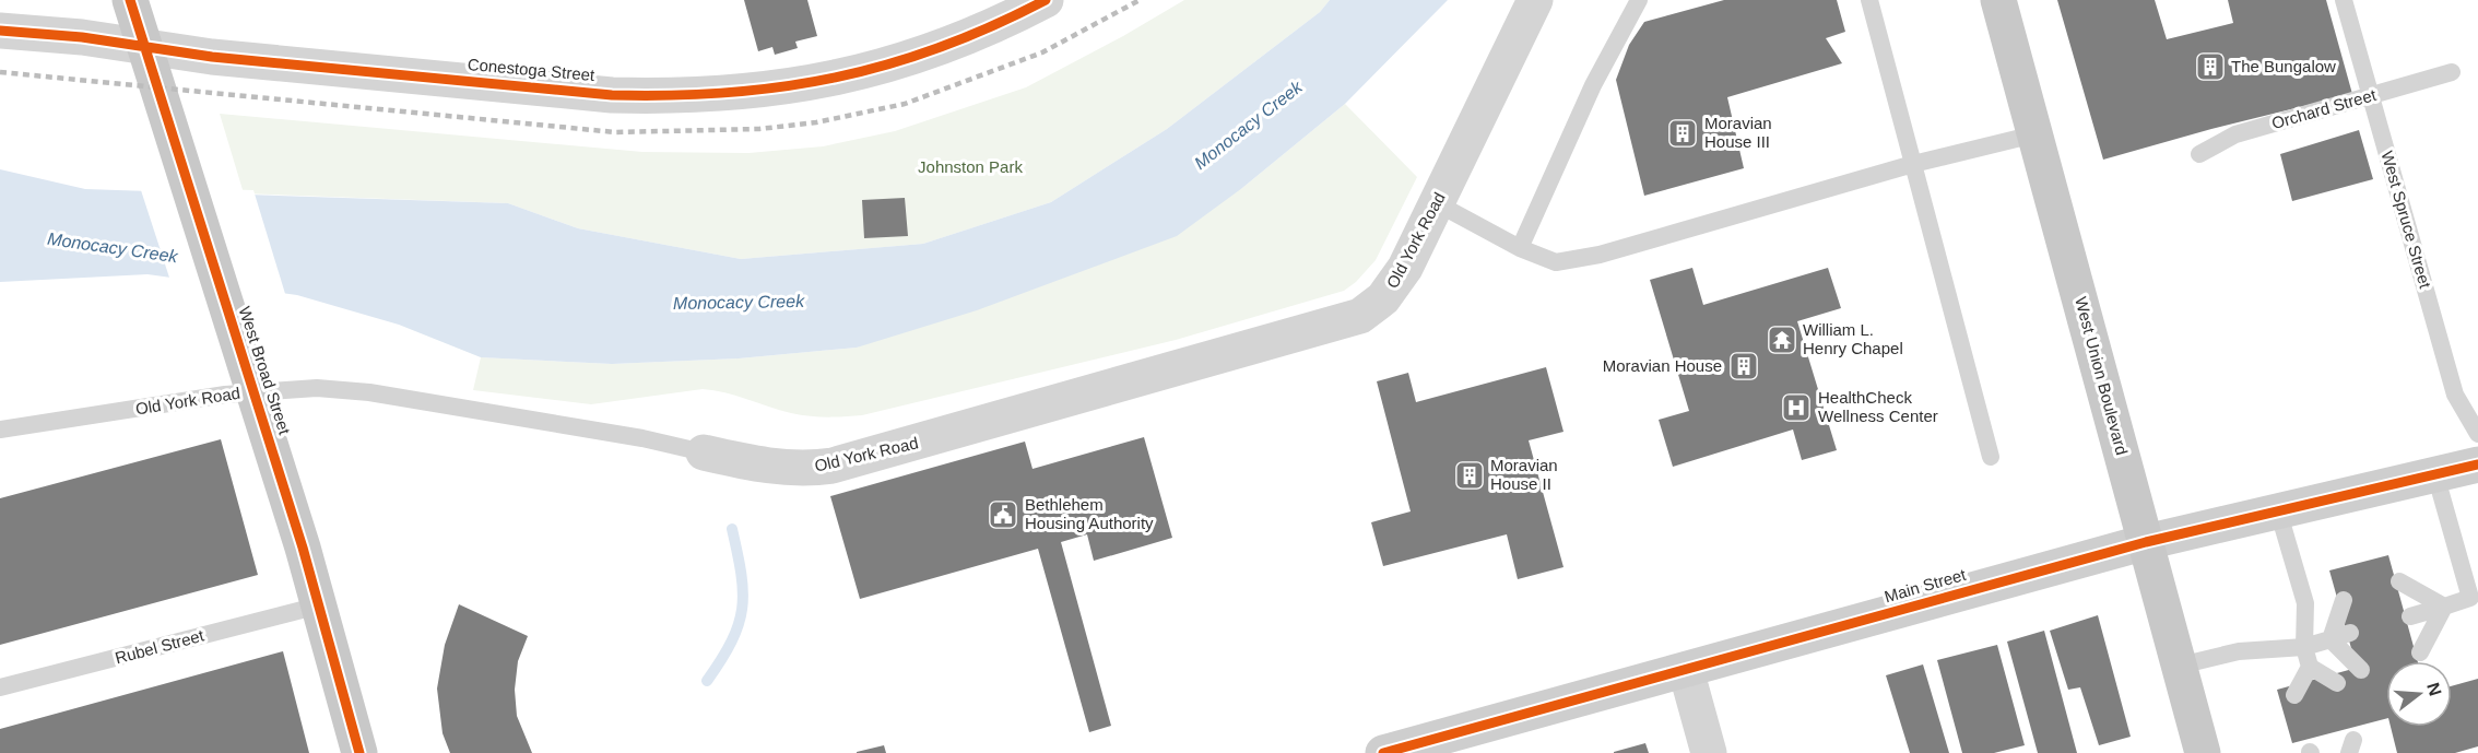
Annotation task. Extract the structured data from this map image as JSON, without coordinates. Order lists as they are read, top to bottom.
{
  "streets": {
    "main road": ["West Broad Street", "West Union Boulevard"],
    "street": ["Conestoga Street", "Old York Road", "Main Street"],
    "lane": ["Orchard Street", "West Spruce Street", "Rubel Street"]
  },
  "crossings": [
    ["Orchard Street", "West Spruce Street"],
    ["West Broad Street", "Rubel Street"],
    ["West Union Boulevard", "Main Street"]
  ],
  "water": ["Monocacy Creek"],
  "parks": ["Johnston Park"],
  "places": {
    "building": [
      "The Bungalow",
      "Moravian House III",
      "Moravian House",
      "Moravian House II"
    ],
    "temple": ["William L. Henry Chapel"],
    "hospital": ["HealthCheck Wellness Center"],
    "public building": ["Bethlehem Housing Authority"]
  },
  "north": "right"
}
